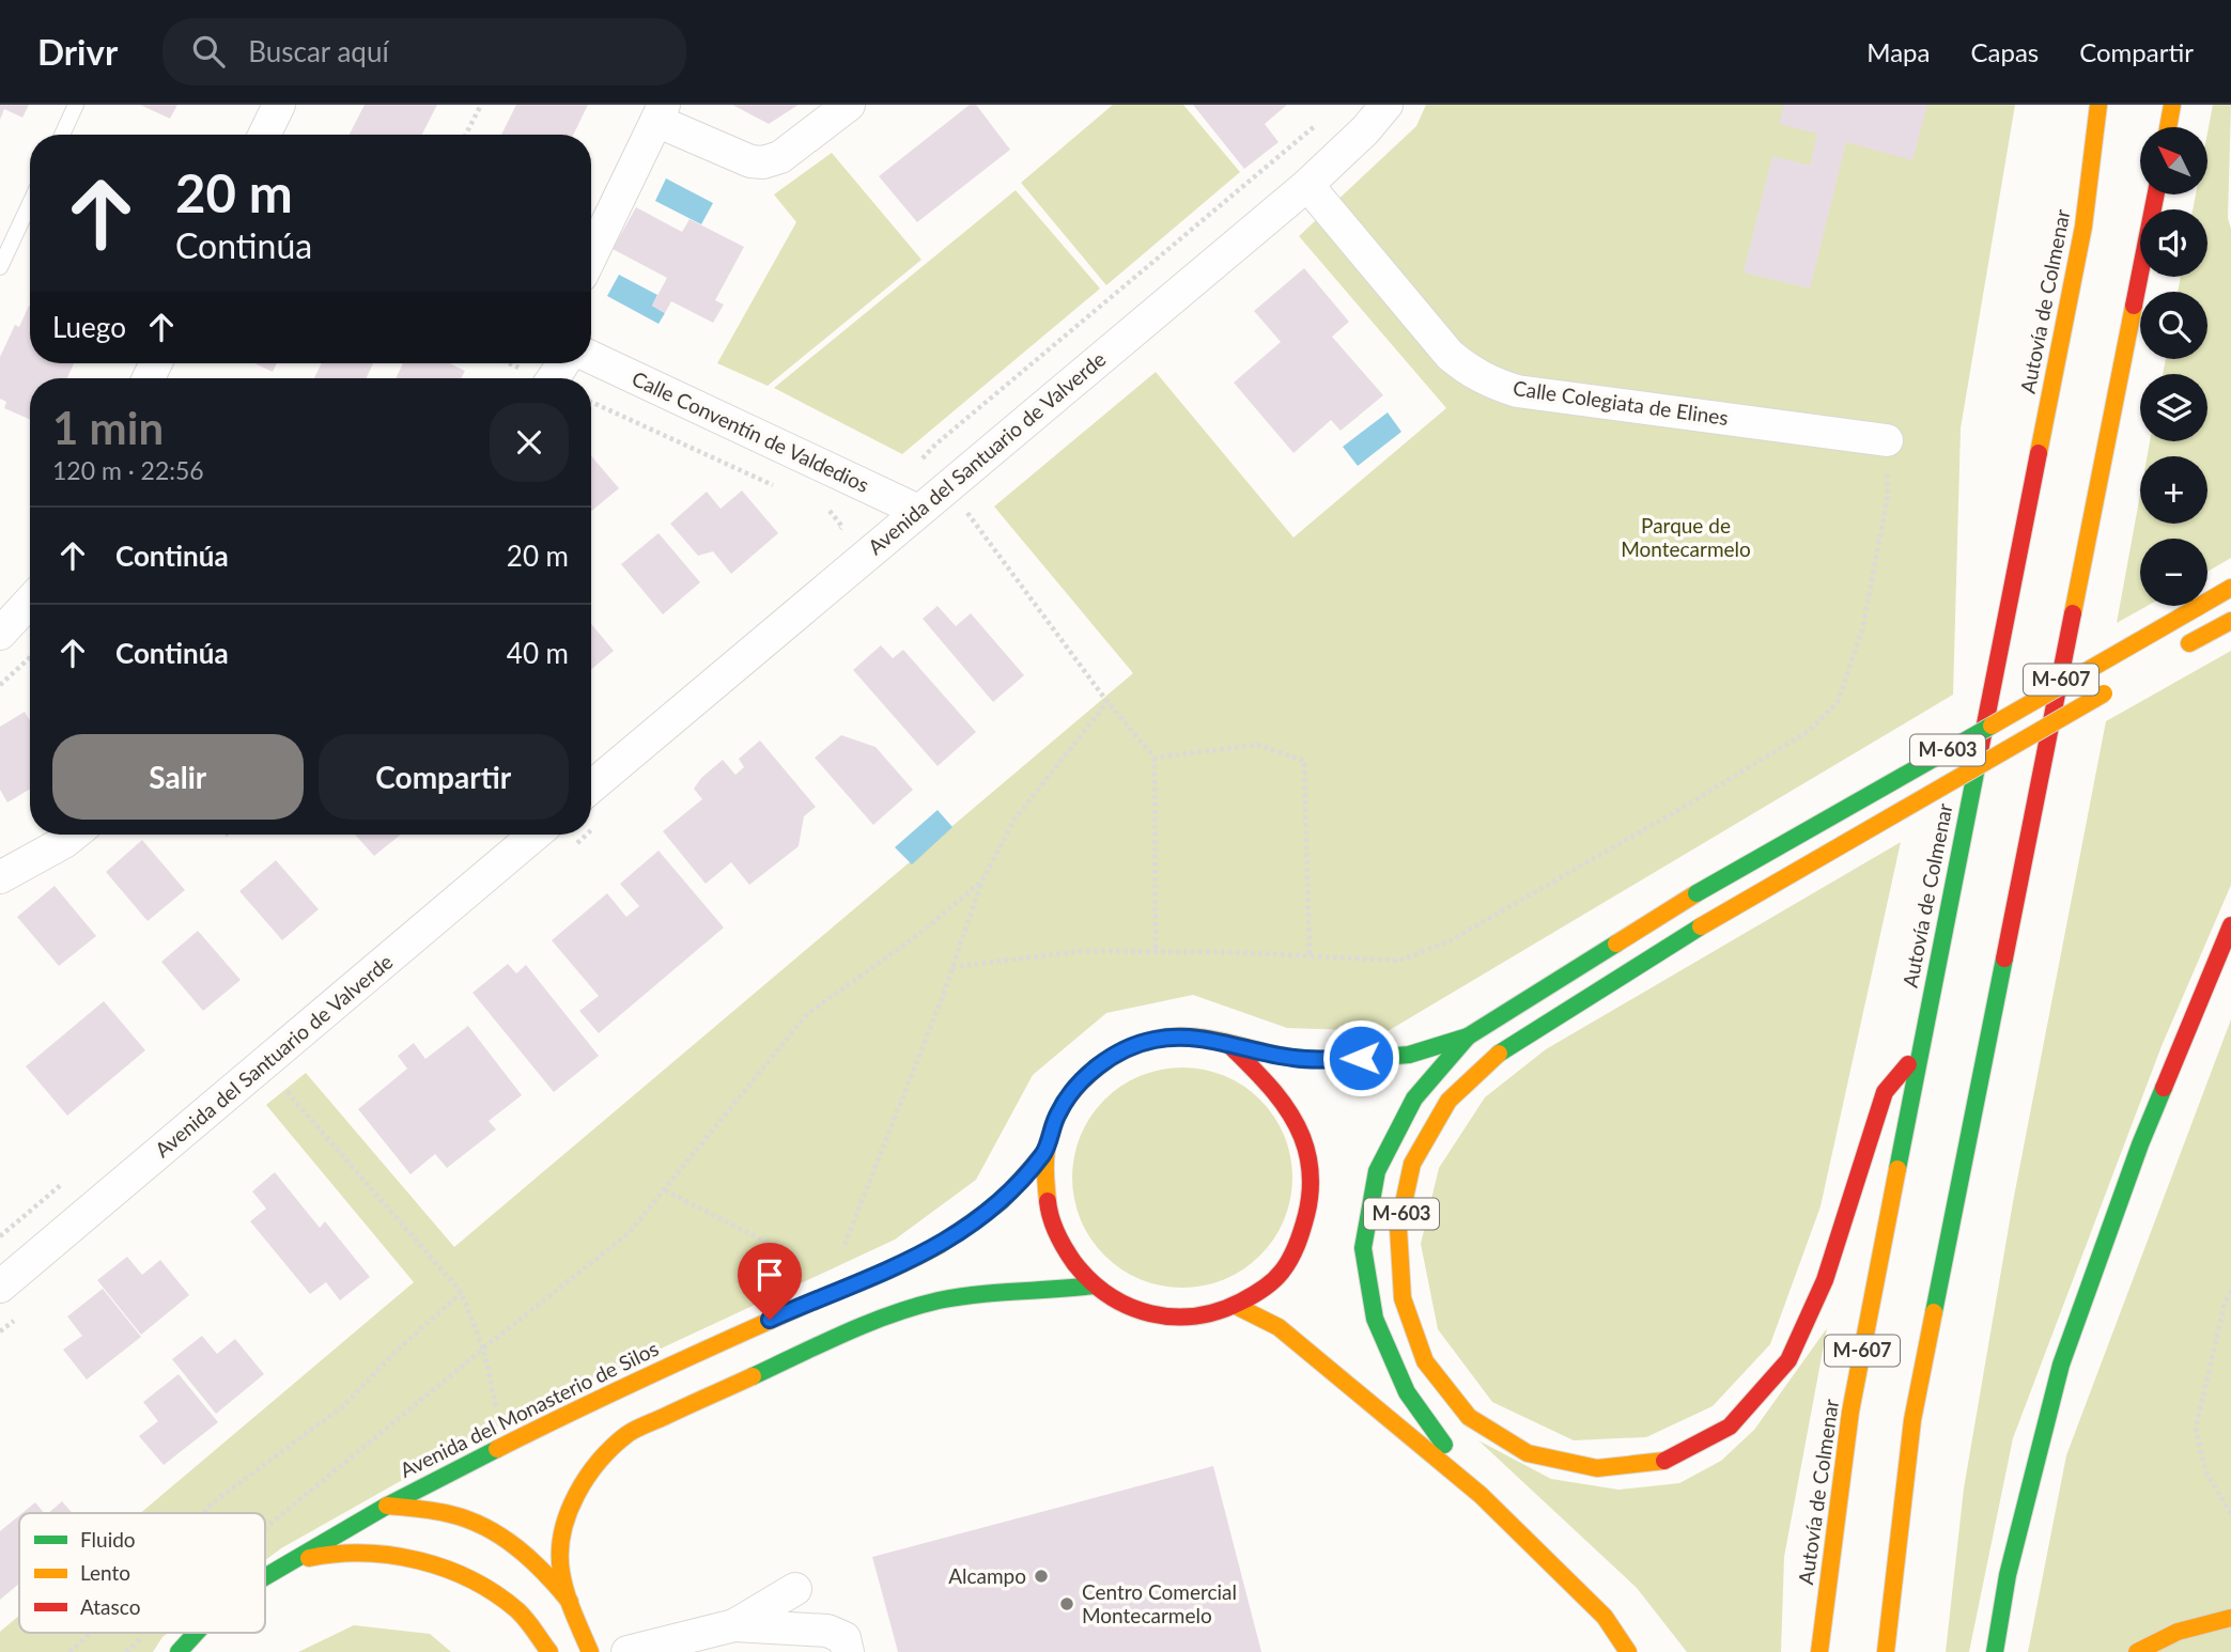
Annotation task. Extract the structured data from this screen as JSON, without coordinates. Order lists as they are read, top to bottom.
{
  "streets": {
    "main road": [
      "Autovía de Colmenar",
      "M-607",
      "M-603",
      "Avenida del Monasterio de Silos"
    ],
    "street": ["Calle Colegiata de Elines", "Calle Conventín de Valdedios", "Avenida del Santuario de Valverde"]
  },
  "crossings": [
    ["Autovía de Colmenar", "M-603"],
    ["Calle Colegiata de Elines", "Avenida del Santuario de Valverde"],
    ["Calle Conventín de Valdedios", "Avenida del Santuario de Valverde"]
  ],
  "parks": ["Parque de Montecarmelo"],
  "places": ["Alcampo", "Centro Comercial Montecarmelo"],
  "legend": ["Fluido", "Lento", "Atasco"],
  "north": "top left",
  "page": {
    "header": "Drivr",
    "search": "Buscar aquí",
    "nav": ["Mapa", "Capas", "Compartir"],
    "map_buttons": ["+", "−"],
    "turn": ["20 m", "Continúa"],
    "then": "Luego",
    "heading": ["1 min", "120 m · 22:56"],
    "list": [
      {
        "name": "Continúa",
        "value": "20 m"
      },
      {
        "name": "Continúa",
        "value": "40 m"
      }
    ],
    "buttons": ["Salir", "Compartir"]
  }
}
